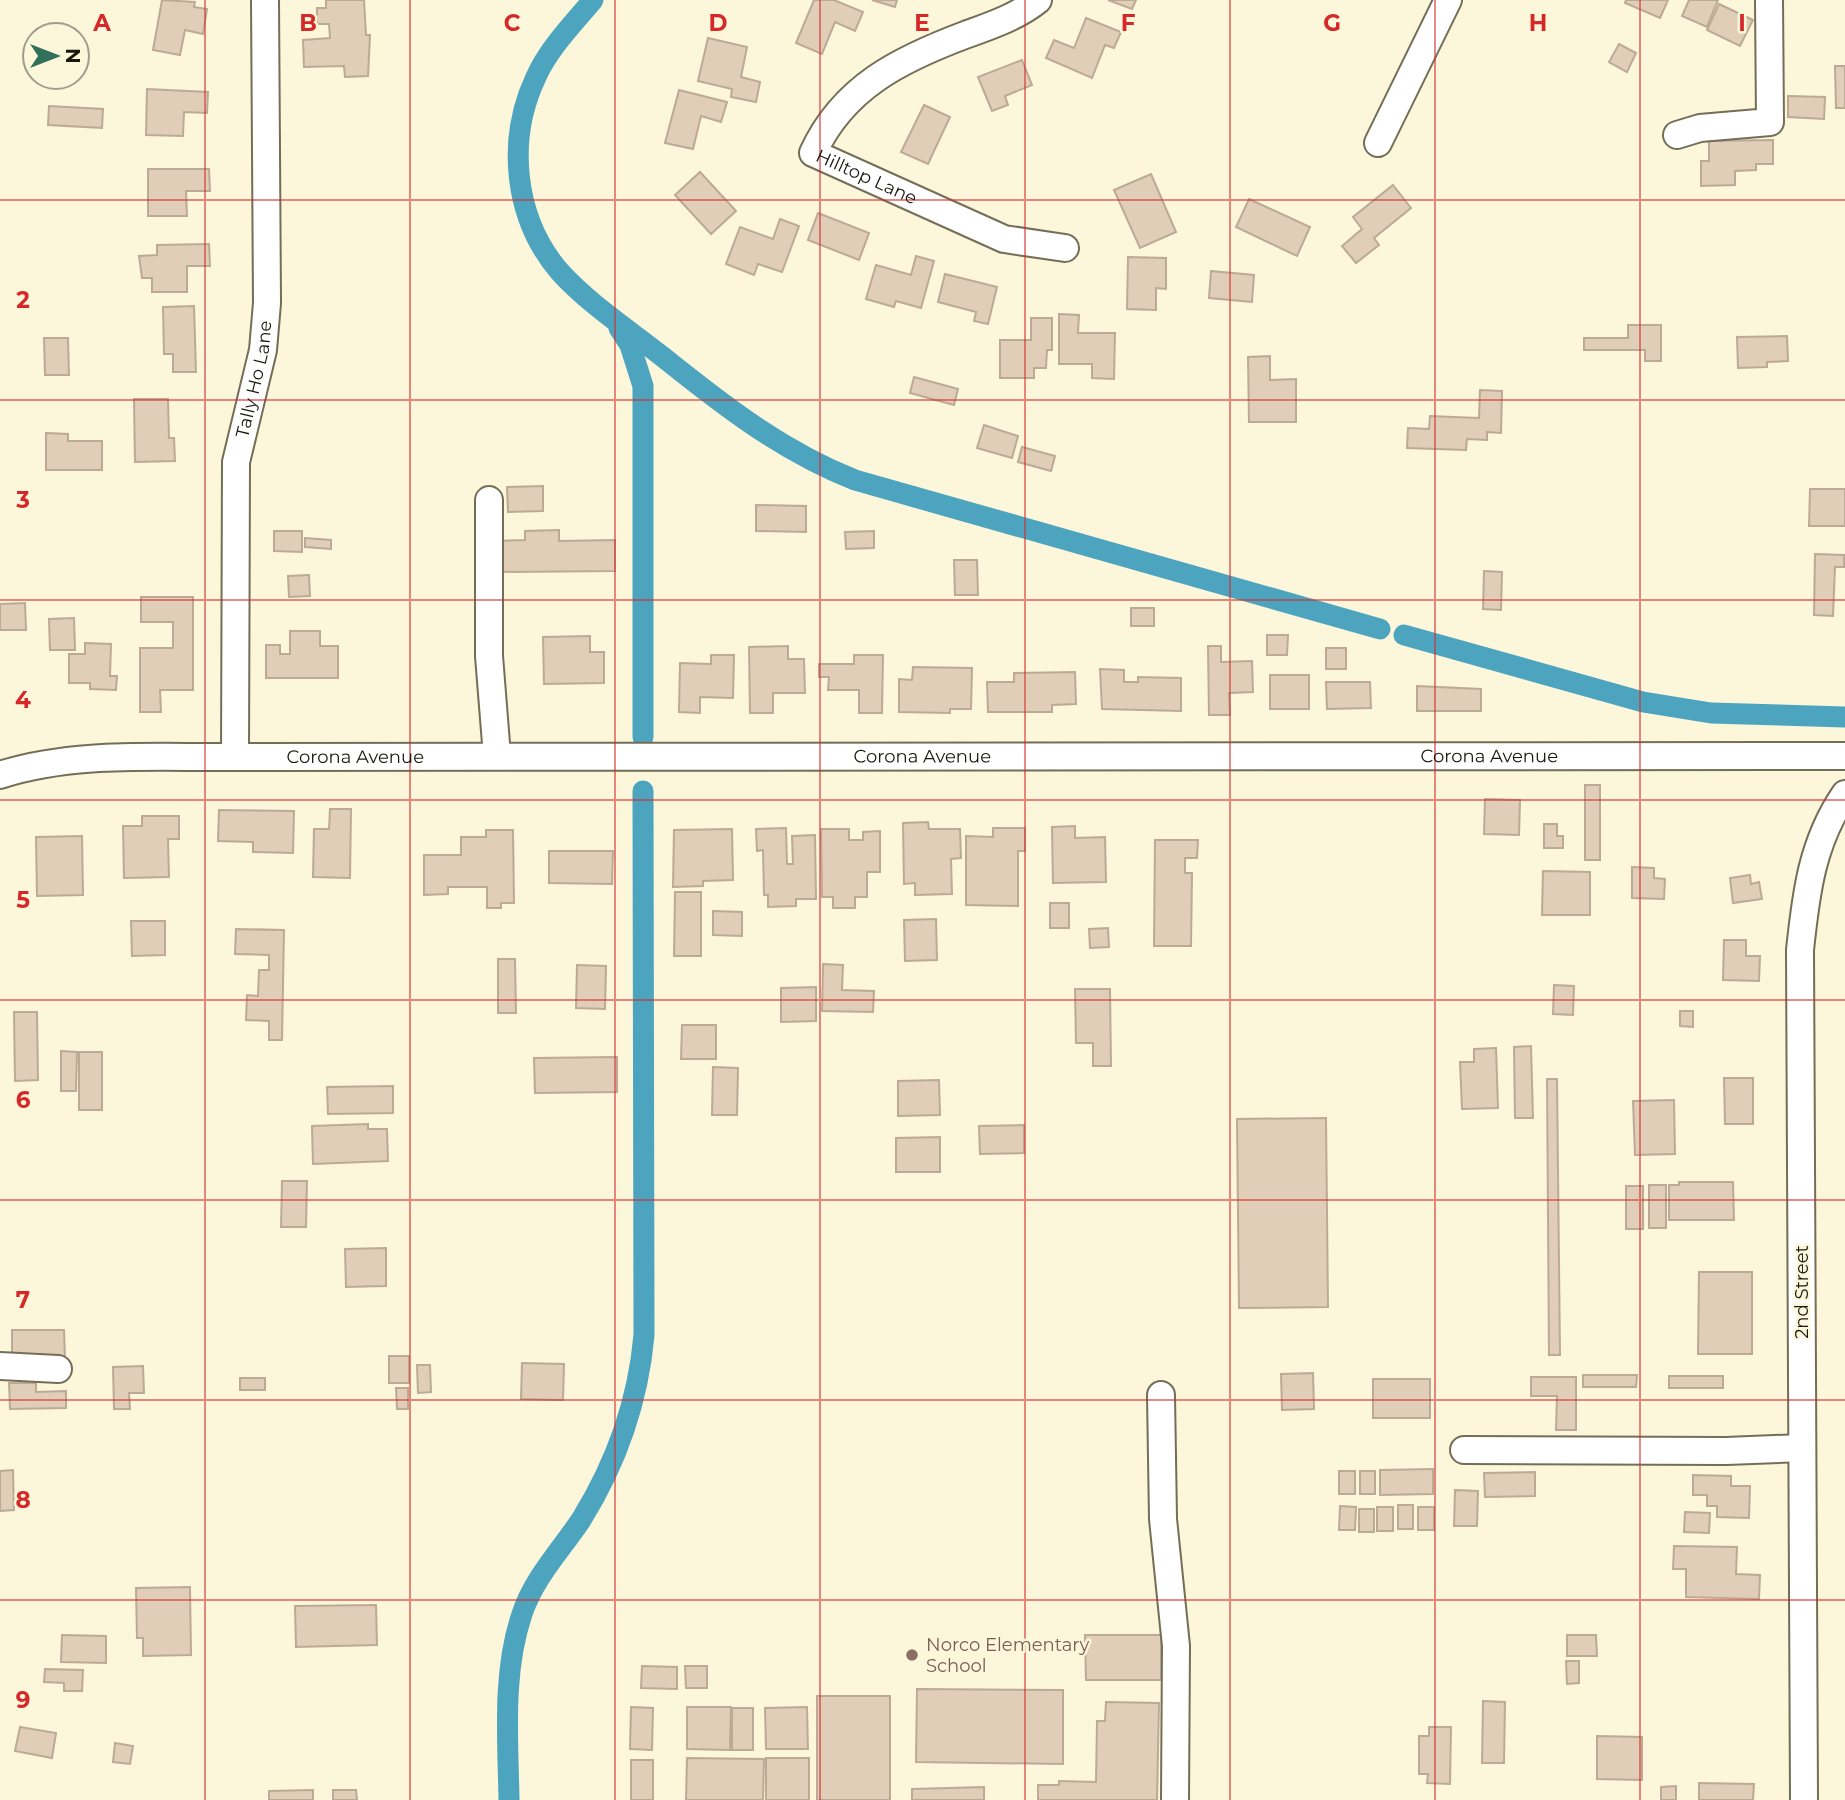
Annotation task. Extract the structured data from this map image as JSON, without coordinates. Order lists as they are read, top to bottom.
{
  "streets": {
    "street": [
      "Hilltop Lane",
      "Tally Ho Lane",
      "Corona Avenue",
      "2nd Street"
    ]
  },
  "crossings": [
    ["Tally Ho Lane", "Corona Avenue"]
  ],
  "places": ["Norco Elementary School"],
  "north": "right",
  "grid": {
    "columns": [
      "A",
      "B",
      "C",
      "D",
      "E",
      "F",
      "G",
      "H",
      "I"
    ],
    "rows": [
      "2",
      "3",
      "4",
      "5",
      "6",
      "7",
      "8",
      "9"
    ]
  }
}
